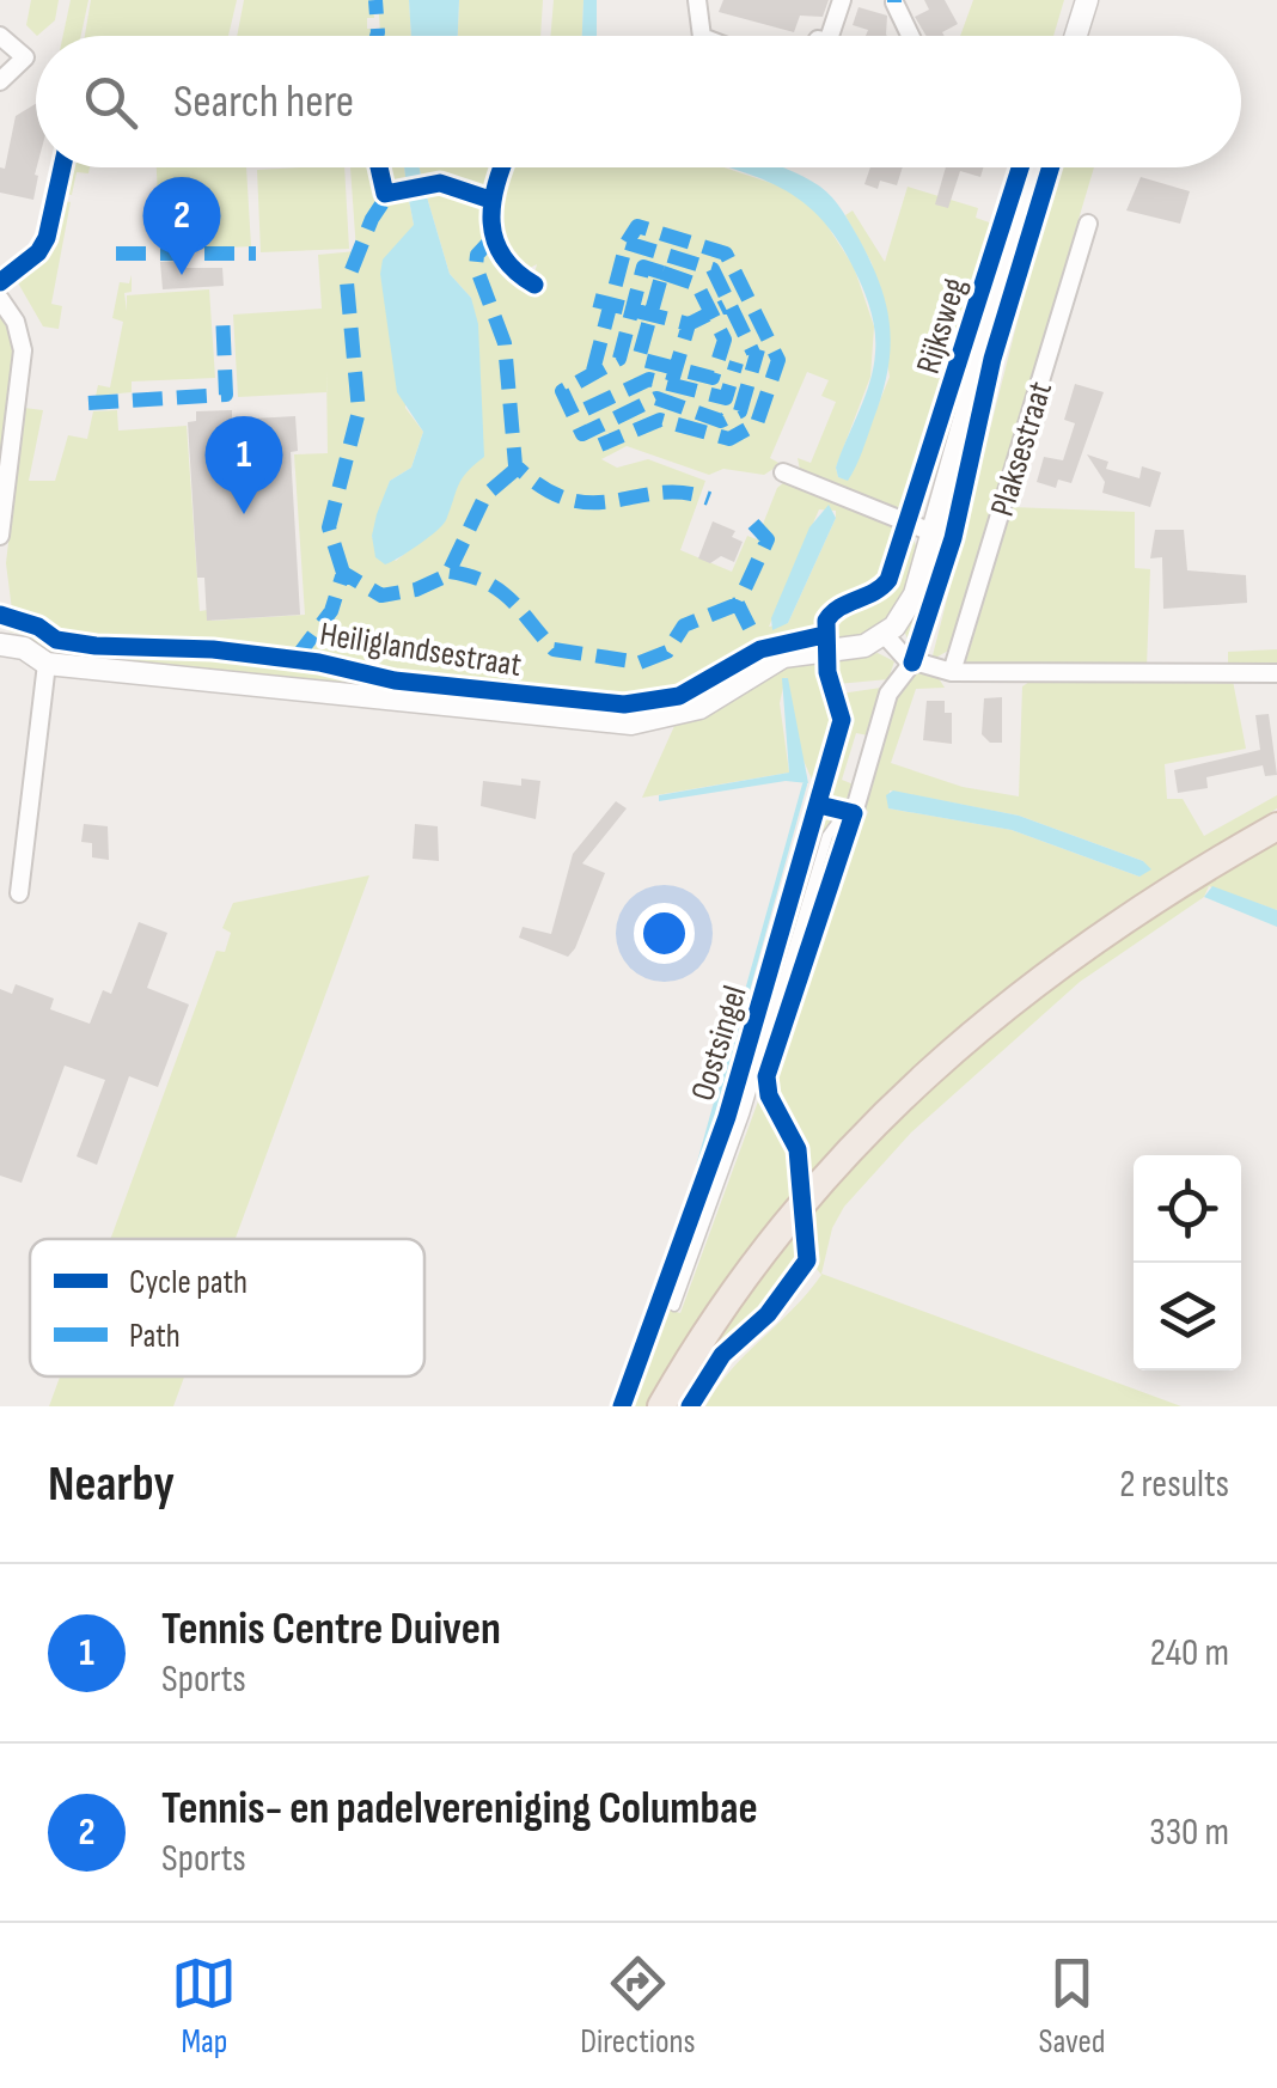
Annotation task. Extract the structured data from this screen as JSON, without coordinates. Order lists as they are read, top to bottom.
{
  "streets": {
    "street": ["Rijksweg", "Plaksestraat", "Heiliglandsestraat"],
    "cycle path": ["Oostsingel"]
  },
  "crossings": [
    ["Rijksweg", "Heiliglandsestraat"]
  ],
  "legend": ["Cycle path", "Path"],
  "page": {
    "search": "Search here",
    "pins": ["2", "1"],
    "heading": ["Nearby", "2 results"],
    "list": [
      {
        "mark": "1",
        "name": "Tennis Centre Duiven",
        "note": "Sports",
        "value": "240 m"
      },
      {
        "mark": "2",
        "name": "Tennis- en padelvereniging Columbae",
        "note": "Sports",
        "value": "330 m"
      }
    ],
    "nav": ["Map", "Directions", "Saved"]
  }
}
